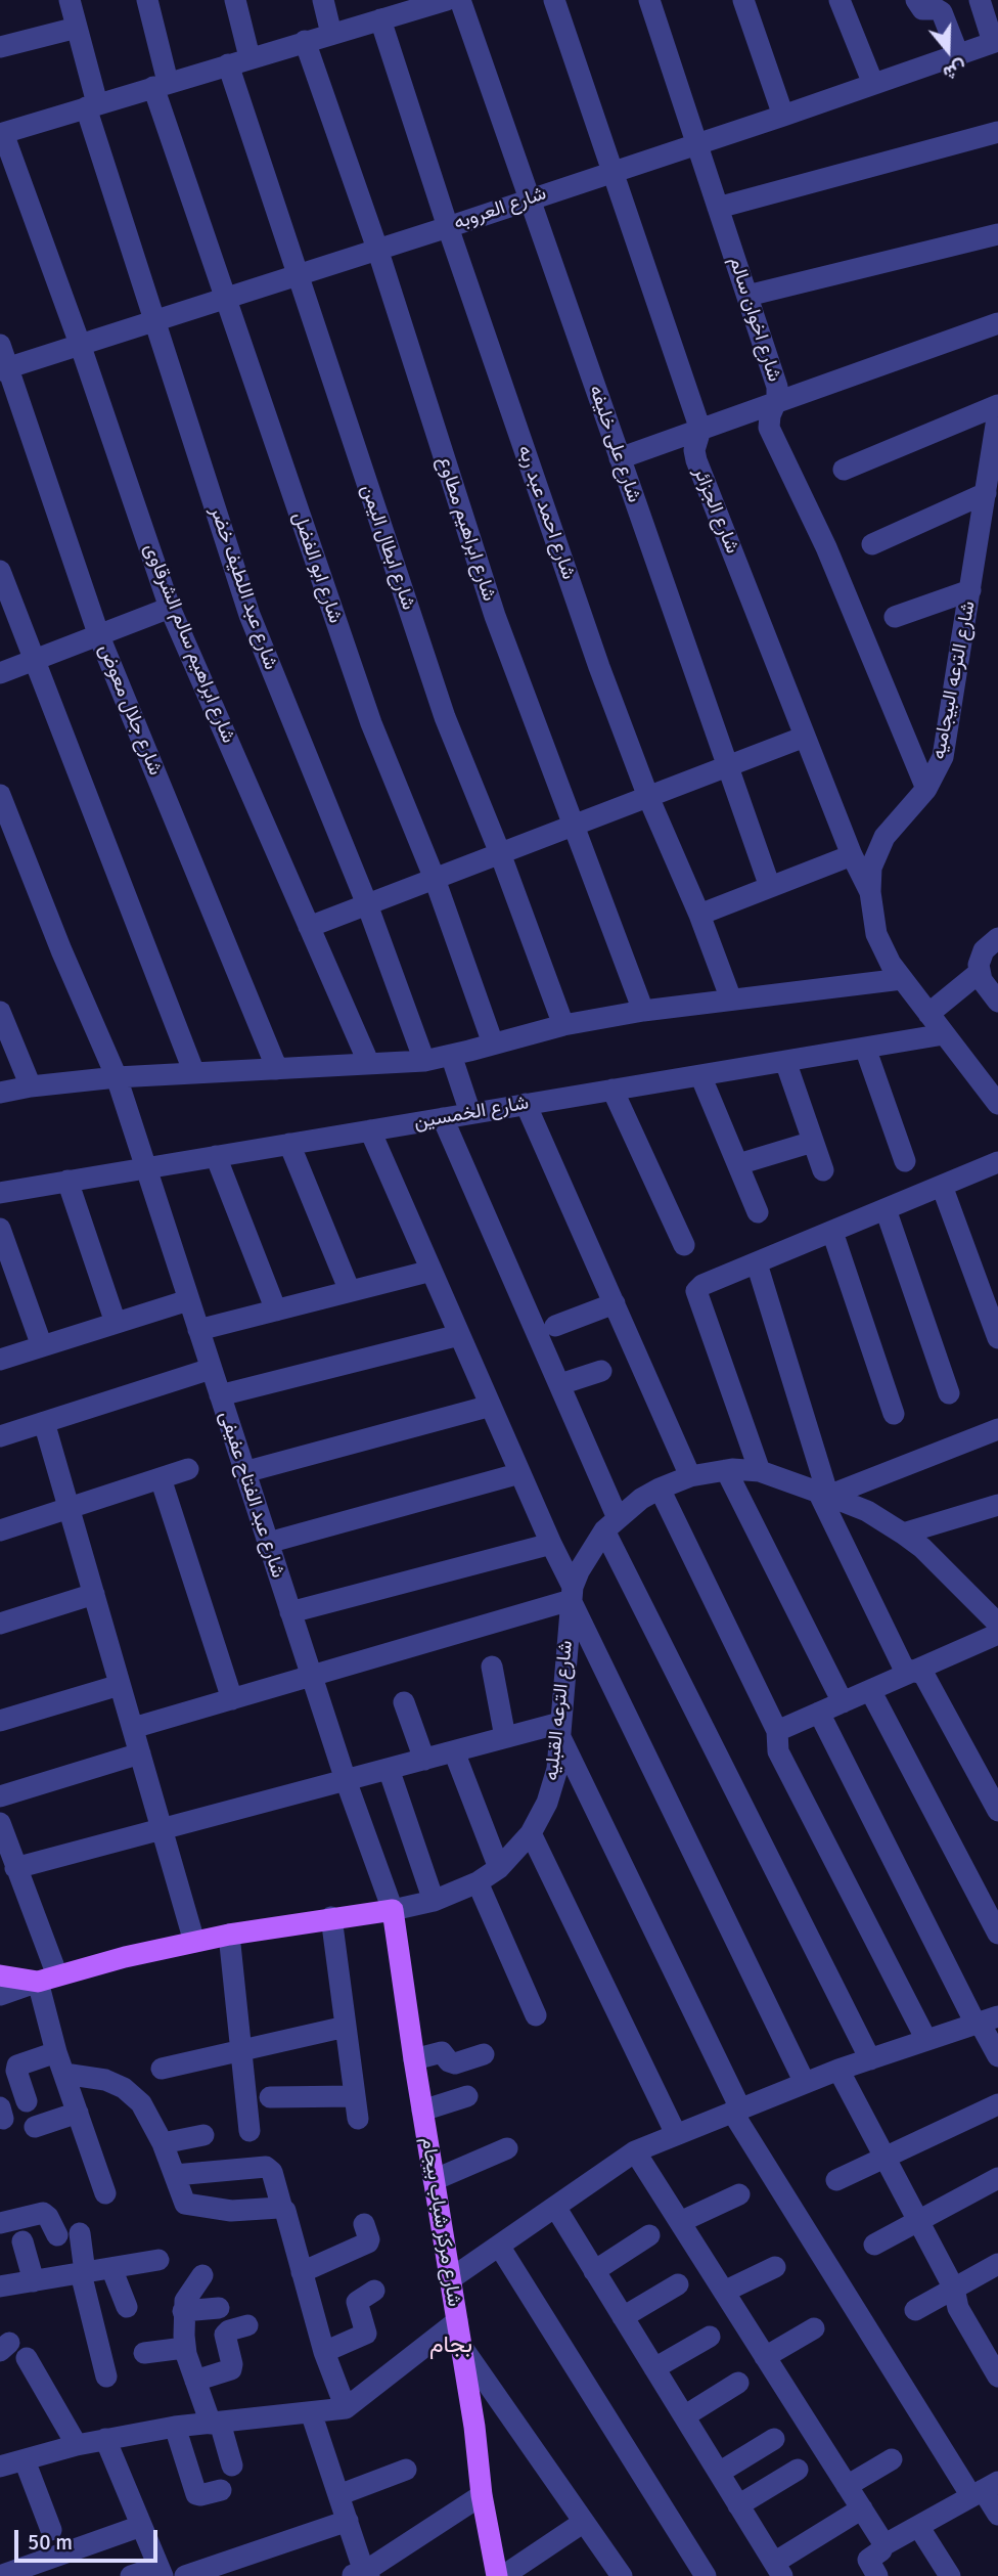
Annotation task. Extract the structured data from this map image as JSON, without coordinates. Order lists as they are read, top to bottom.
{
  "streets": {
    "main road": ["شارع الترعه القبليه", "شارع مركز شباب بيجام"],
    "street": [
      "شارع العروبه",
      "شارع اخوان سالم",
      "شارع على خليفه",
      "شارع الجزائر",
      "شارع احمد عبد ربه",
      "شارع ابراهيم مطاوع",
      "شارع ابطال اليمن",
      "شارع ابو الفضل",
      "شارع عبد اللطيف خضر",
      "شارع ابراهيم سالم الشرقاوى",
      "شارع الترعه البيجاميه",
      "شارع جلال معوض",
      "شارع الخمسين",
      "شارع عبد الفتاح عفيفى"
    ]
  },
  "crossings": [
    ["شارع العروبه", "شارع اخوان سالم"],
    ["شارع العروبه", "شارع على خليفه"],
    ["شارع العروبه", "شارع الجزائر"],
    ["شارع العروبه", "شارع احمد عبد ربه"],
    ["شارع العروبه", "شارع ابراهيم مطاوع"],
    ["شارع العروبه", "شارع ابطال اليمن"],
    ["شارع العروبه", "شارع ابو الفضل"],
    ["شارع العروبه", "شارع عبد اللطيف خضر"],
    ["شارع العروبه", "شارع ابراهيم سالم الشرقاوى"],
    ["شارع العروبه", "شارع جلال معوض"],
    ["شارع اخوان سالم", "شارع الترعه البيجاميه"],
    ["شارع الجزائر", "شارع الترعه البيجاميه"],
    ["شارع الترعه البيجاميه", "شارع الخمسين"],
    ["شارع الخمسين", "شارع عبد الفتاح عفيفى"],
    ["شارع عبد الفتاح عفيفى", "شارع الترعه القبليه"],
    ["شارع عبد الفتاح عفيفى", "شارع مركز شباب بيجام"],
    ["شارع الترعه القبليه", "شارع مركز شباب بيجام"]
  ],
  "districts": ["بجام"],
  "scale_bar": "50 m",
  "north": "bottom"
}
